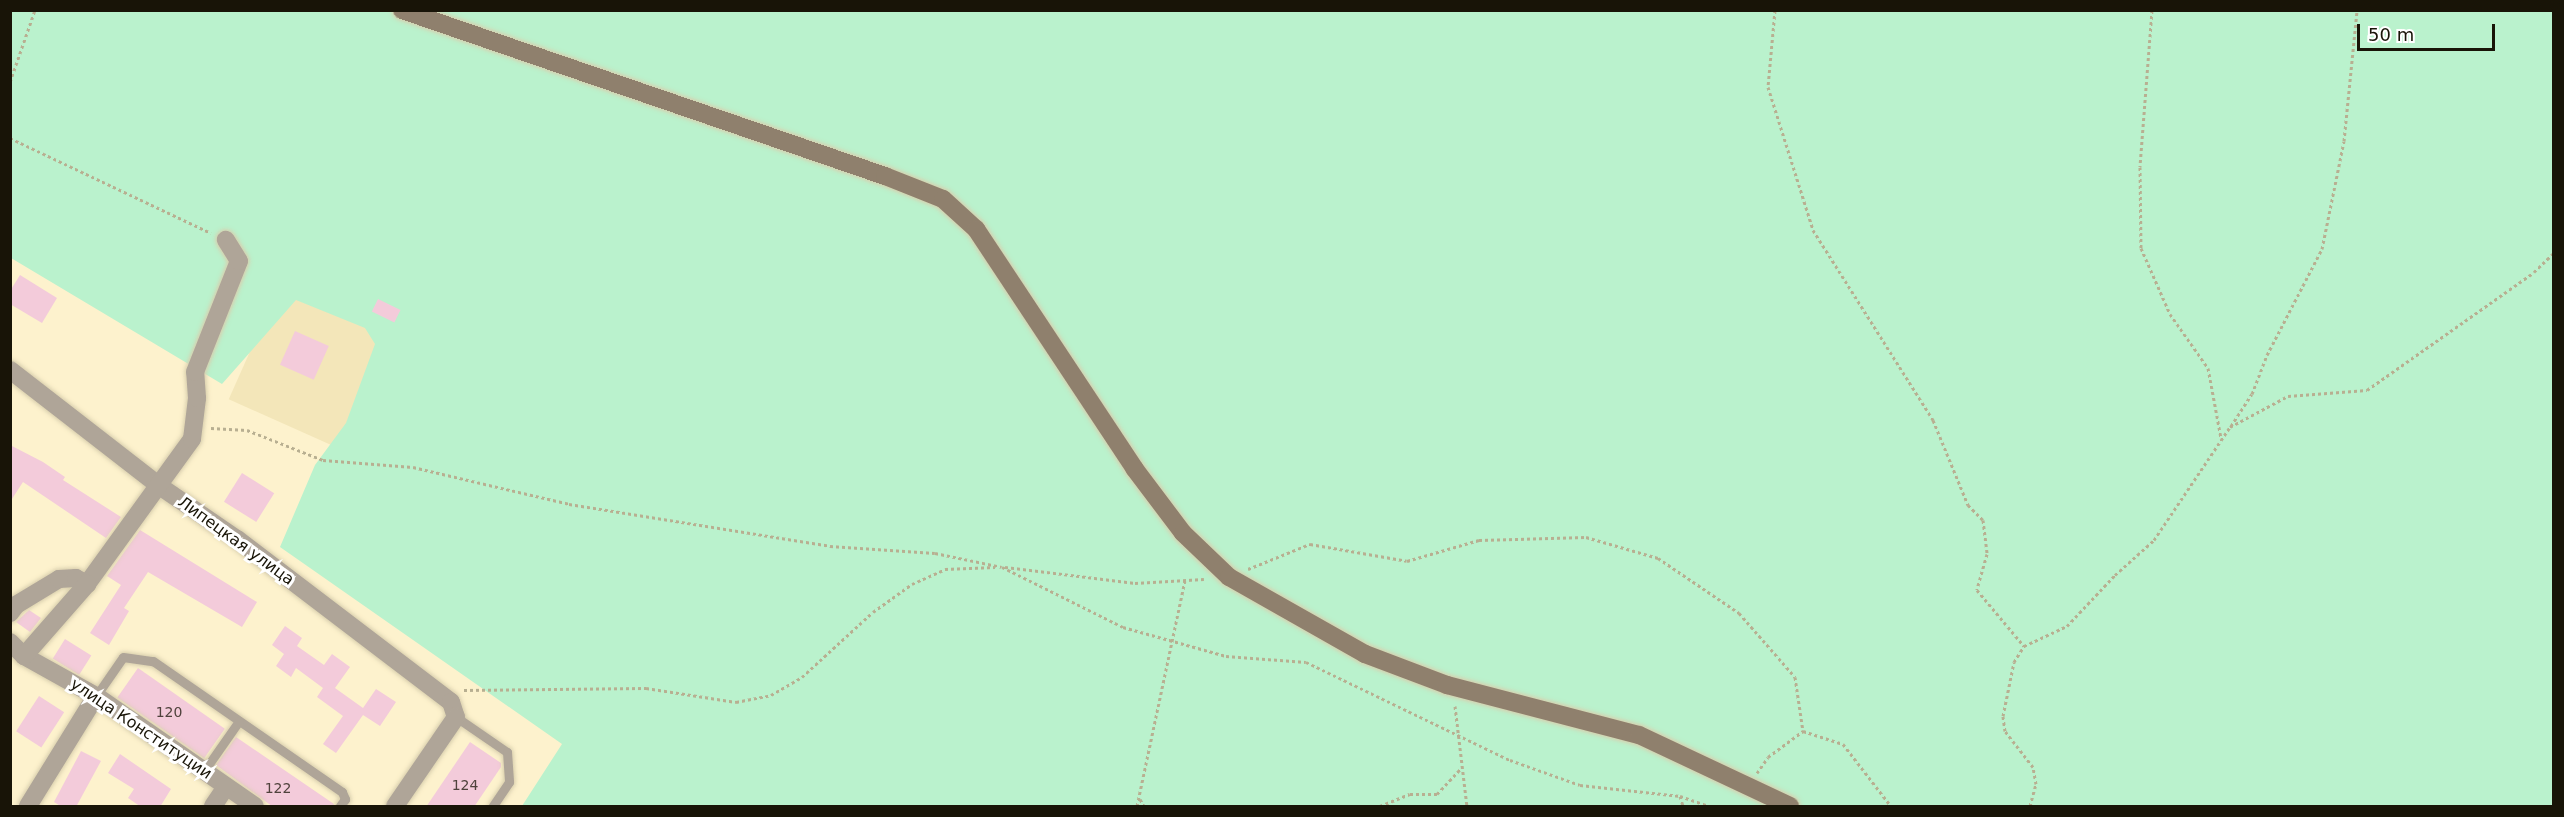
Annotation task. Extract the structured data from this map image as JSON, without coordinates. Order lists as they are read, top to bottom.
{
  "streets": {
    "street": ["Липецкая улица", "улица Конституции"]
  },
  "house_numbers": ["120", "124", "122"],
  "scale_bar": "50 m"
}
